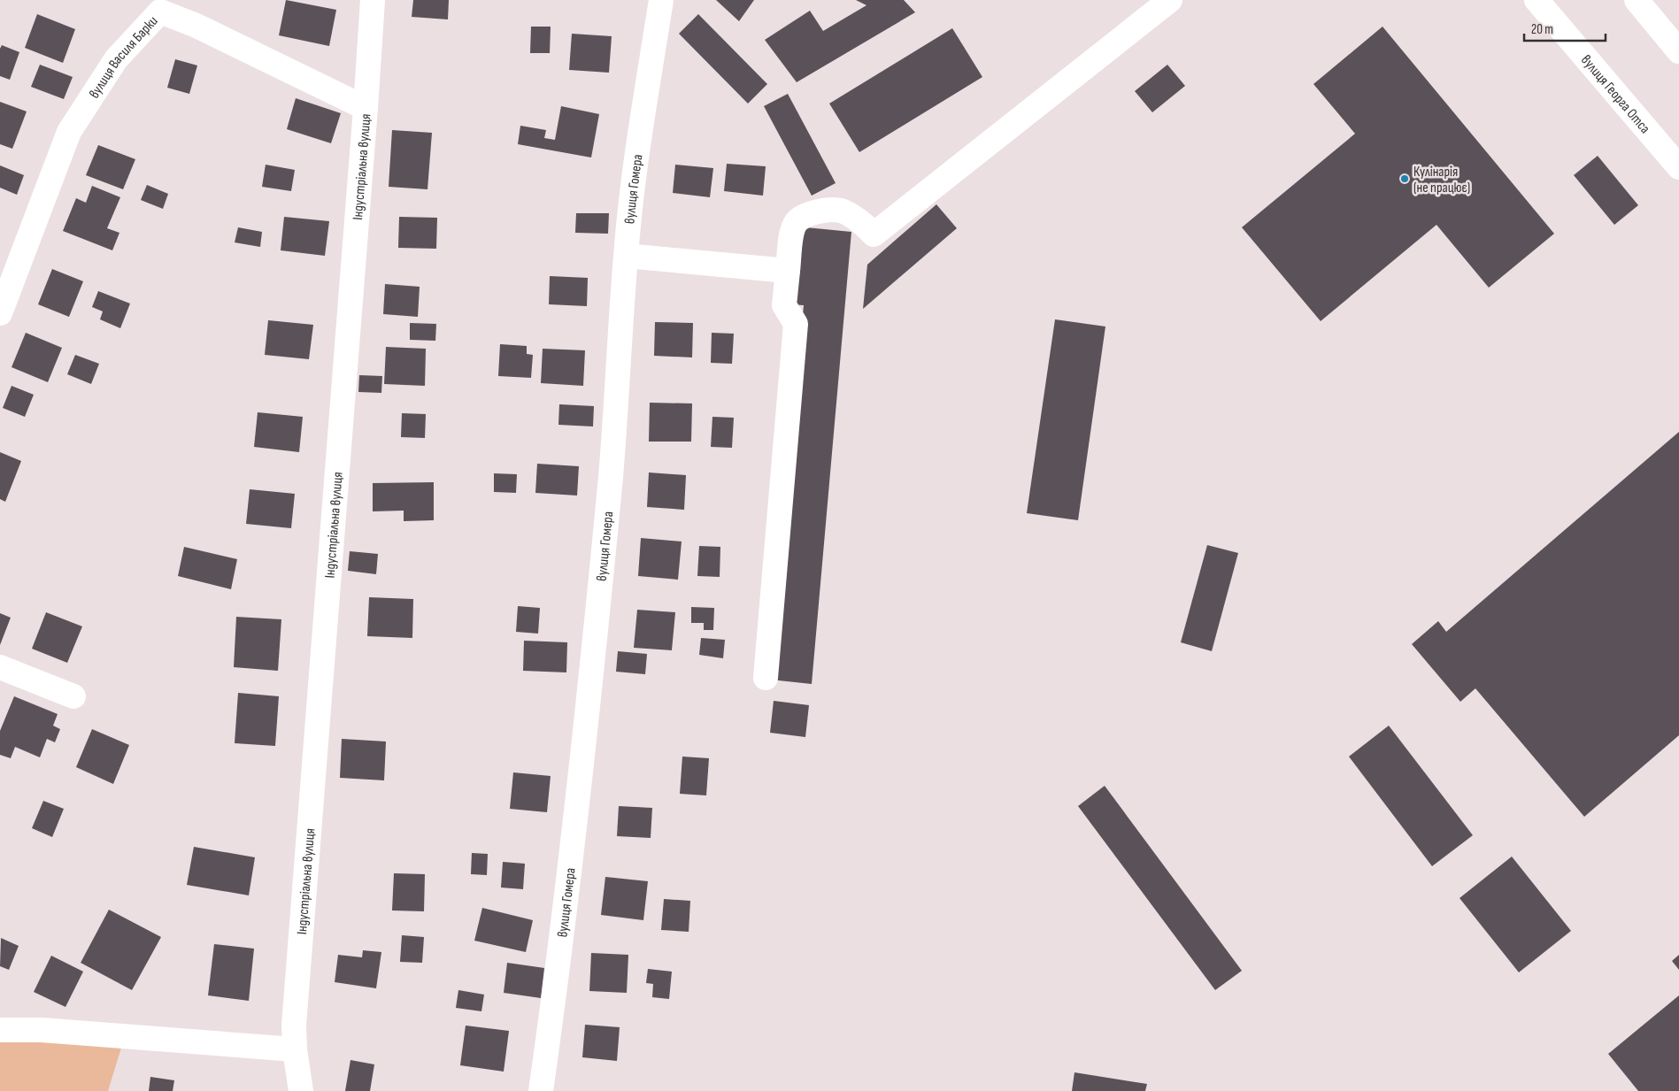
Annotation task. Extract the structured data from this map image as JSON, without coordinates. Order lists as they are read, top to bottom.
{
  "streets": {
    "street": [
      "вулиця Василя Барки",
      "вулиця Георга Отса",
      "Індустріальна вулиця",
      "вулиця Гомера"
    ]
  },
  "crossings": [
    ["вулиця Василя Барки", "Індустріальна вулиця"]
  ],
  "places": ["Кулінарія (не працює)"],
  "scale_bar": "20 m"
}
